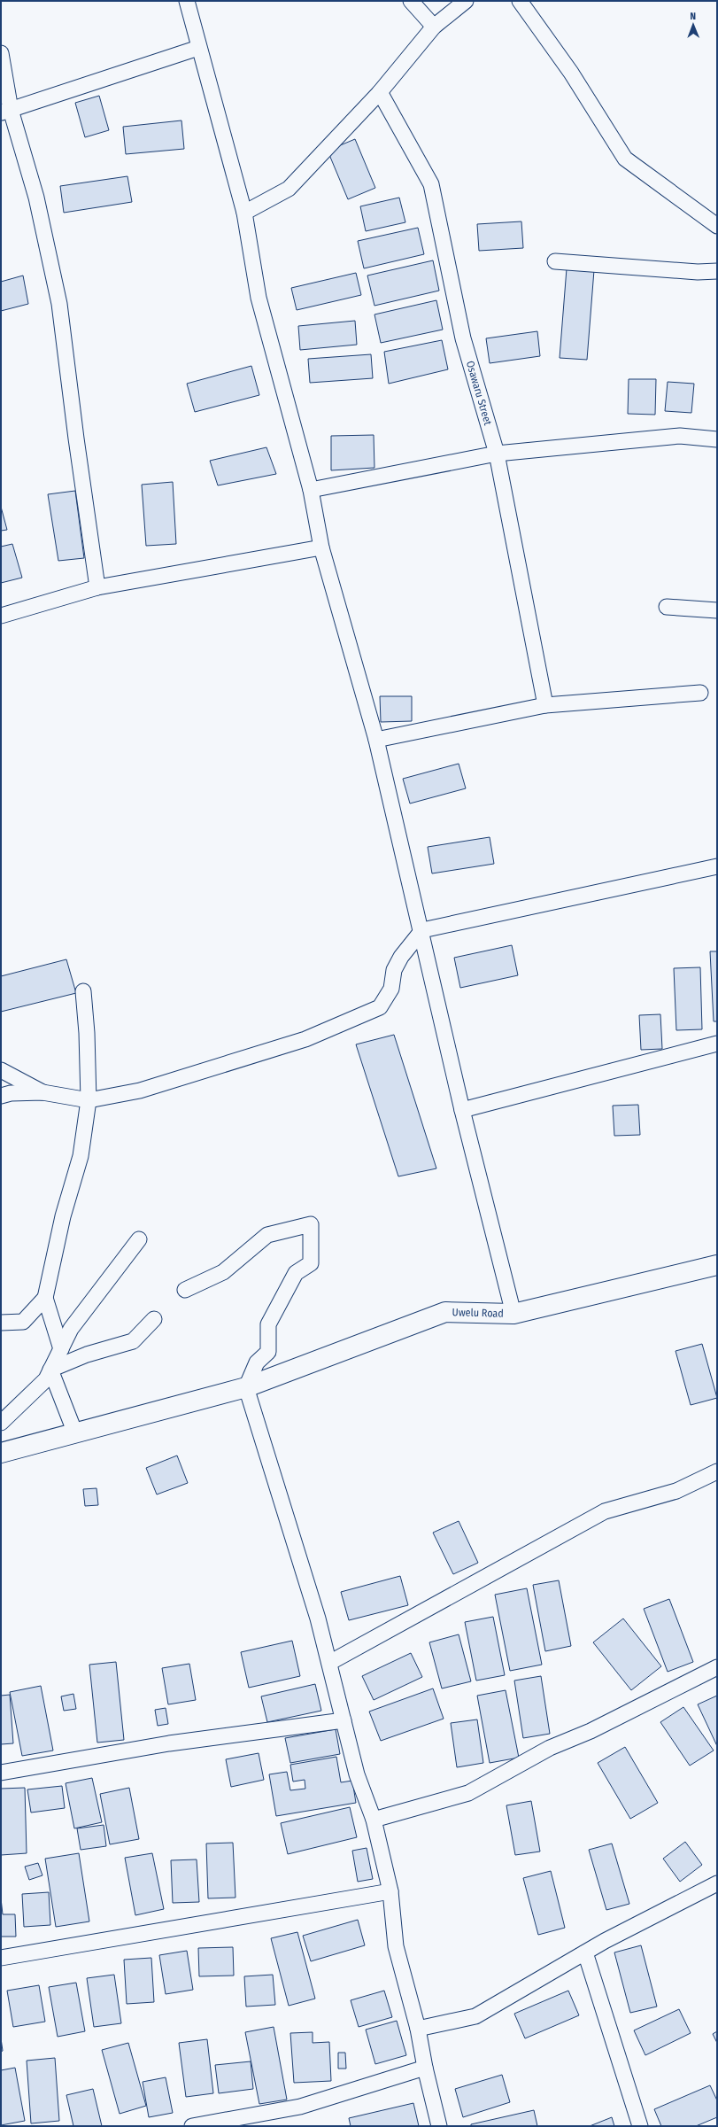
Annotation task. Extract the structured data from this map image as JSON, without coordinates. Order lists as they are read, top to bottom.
{
  "streets": {
    "street": ["Osawaru Street", "Uwelu Road"]
  },
  "north": "top"
}
